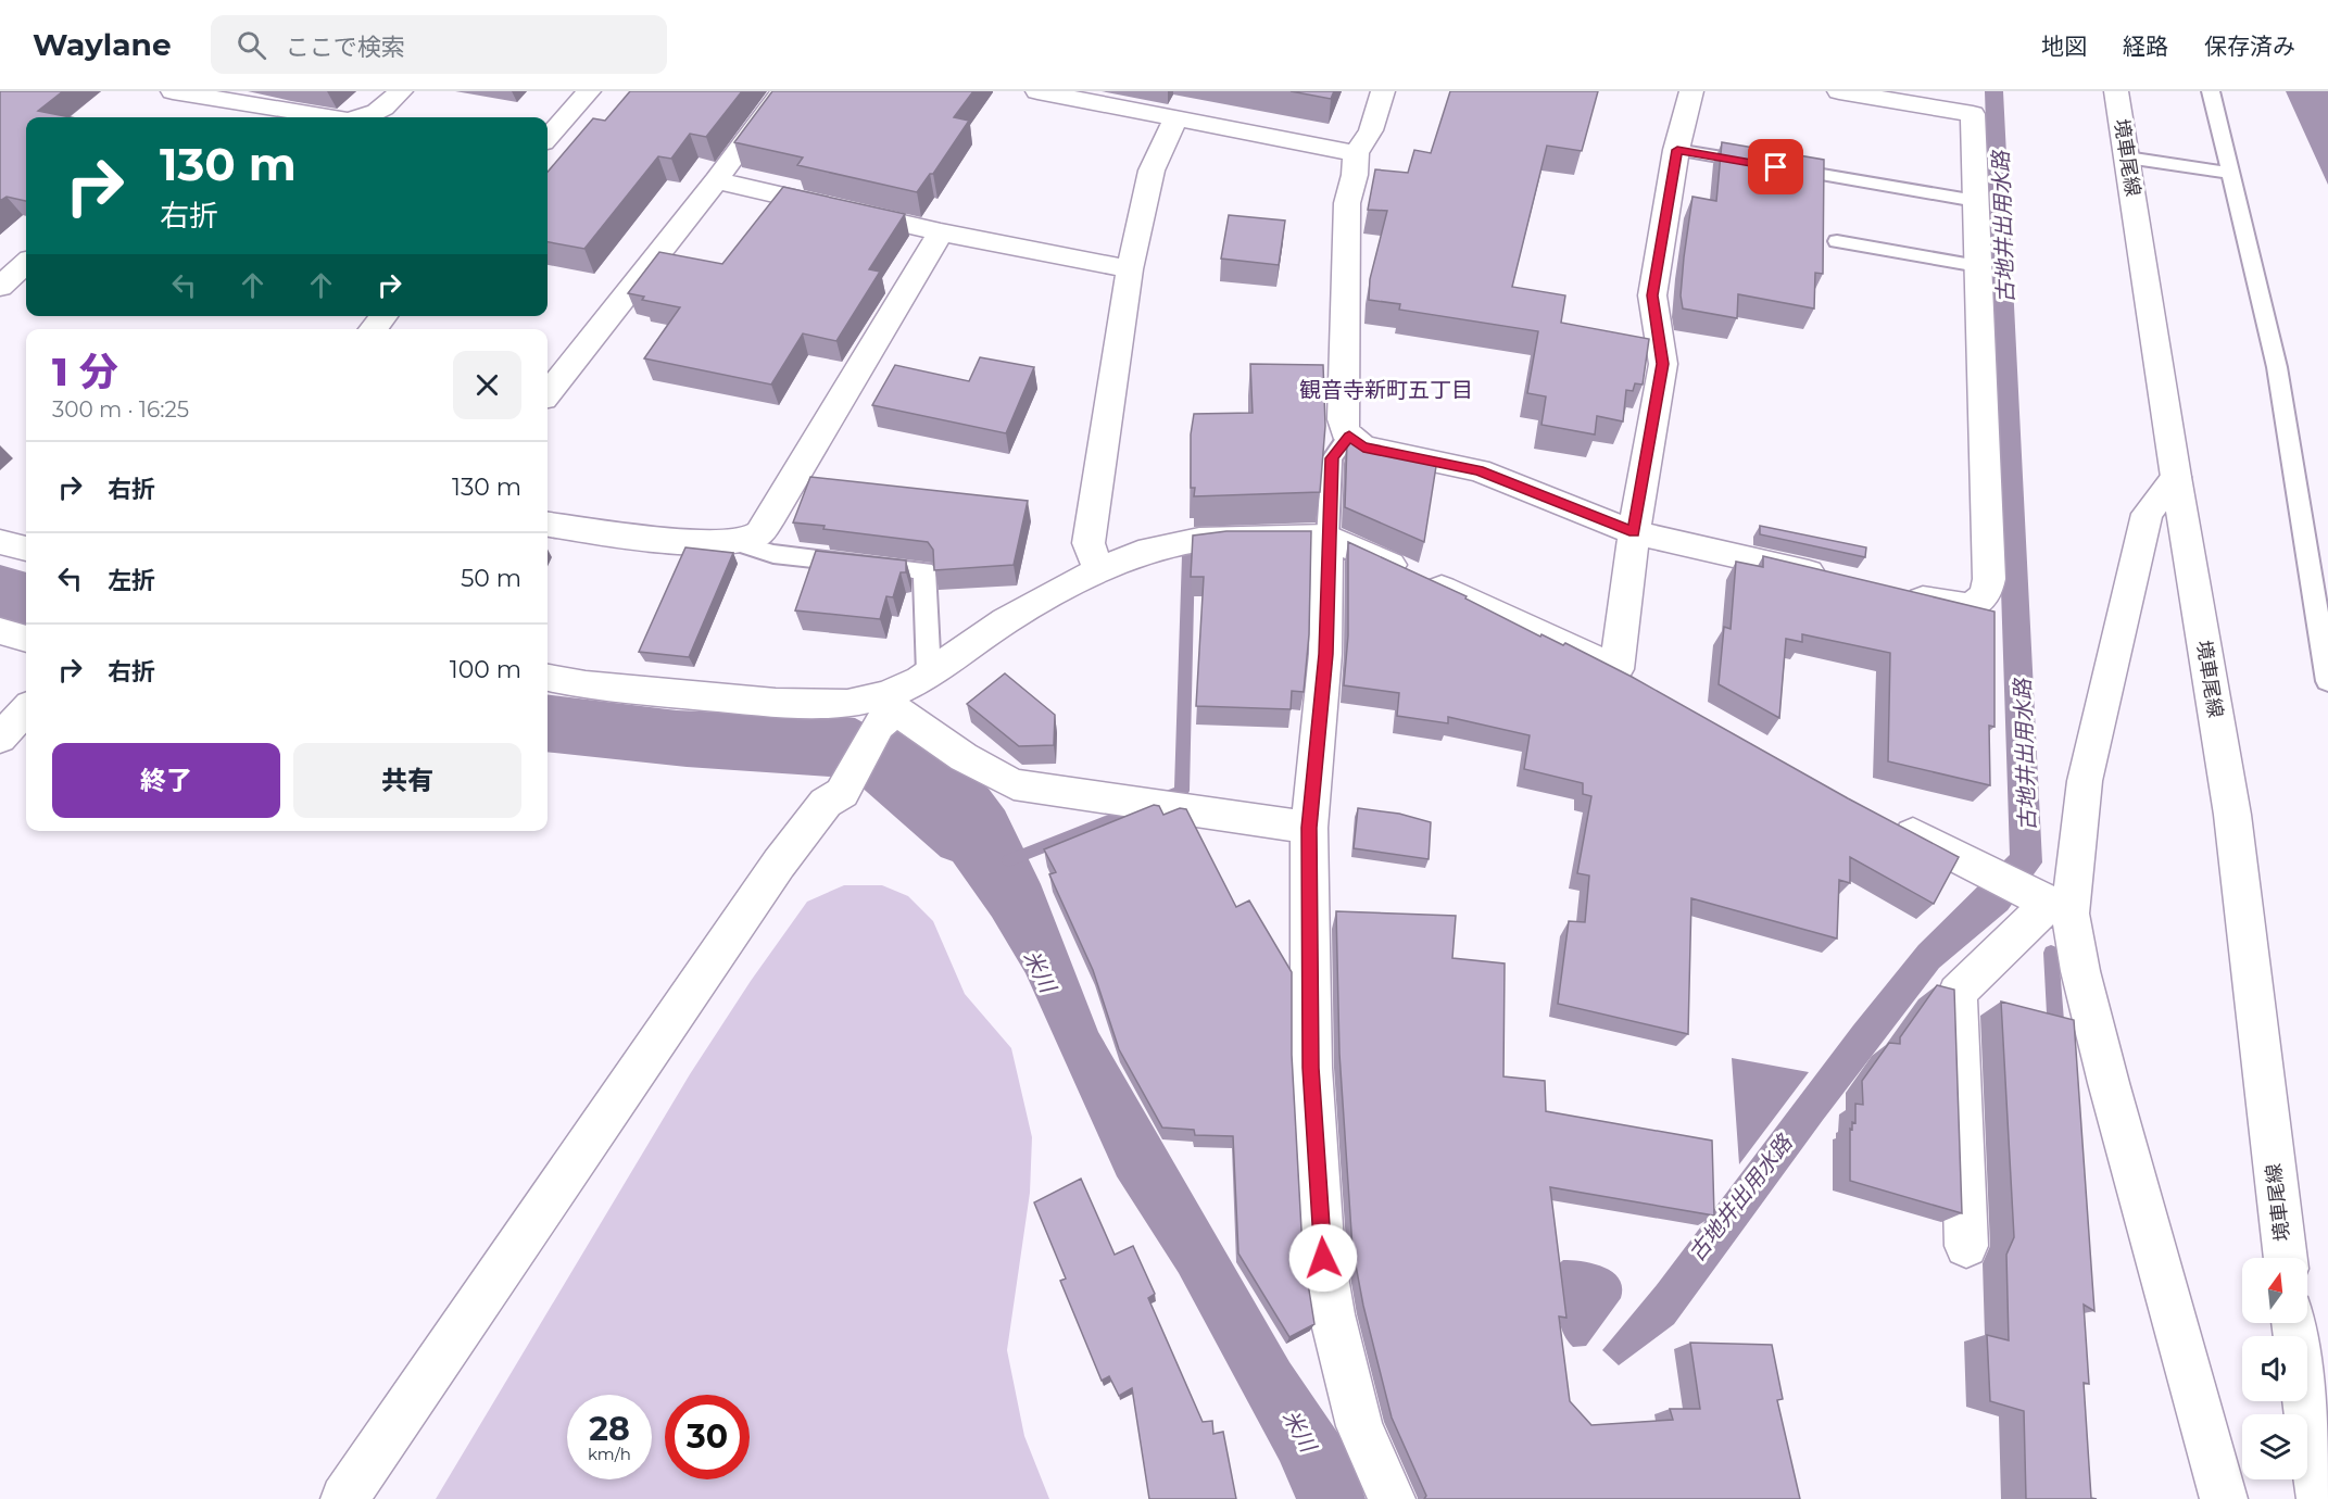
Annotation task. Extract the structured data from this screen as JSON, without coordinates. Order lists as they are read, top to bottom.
{
  "streets": {
    "street": ["境車尾線"]
  },
  "districts": ["観音寺新町五丁目"],
  "water": ["古地井出用水路", "米川"],
  "north": "top",
  "page": {
    "header": "Waylane",
    "search": "ここで検索",
    "nav": ["地図", "経路", "保存済み"],
    "turn": ["130 m", "右折"],
    "heading": ["1 分", "300 m · 16:25"],
    "list": [
      {
        "name": "右折",
        "value": "130 m"
      },
      {
        "name": "左折",
        "value": "50 m"
      },
      {
        "name": "右折",
        "value": "100 m"
      }
    ],
    "buttons": ["終了", "共有"],
    "speed": "28 km/h",
    "limit": "30"
  }
}
